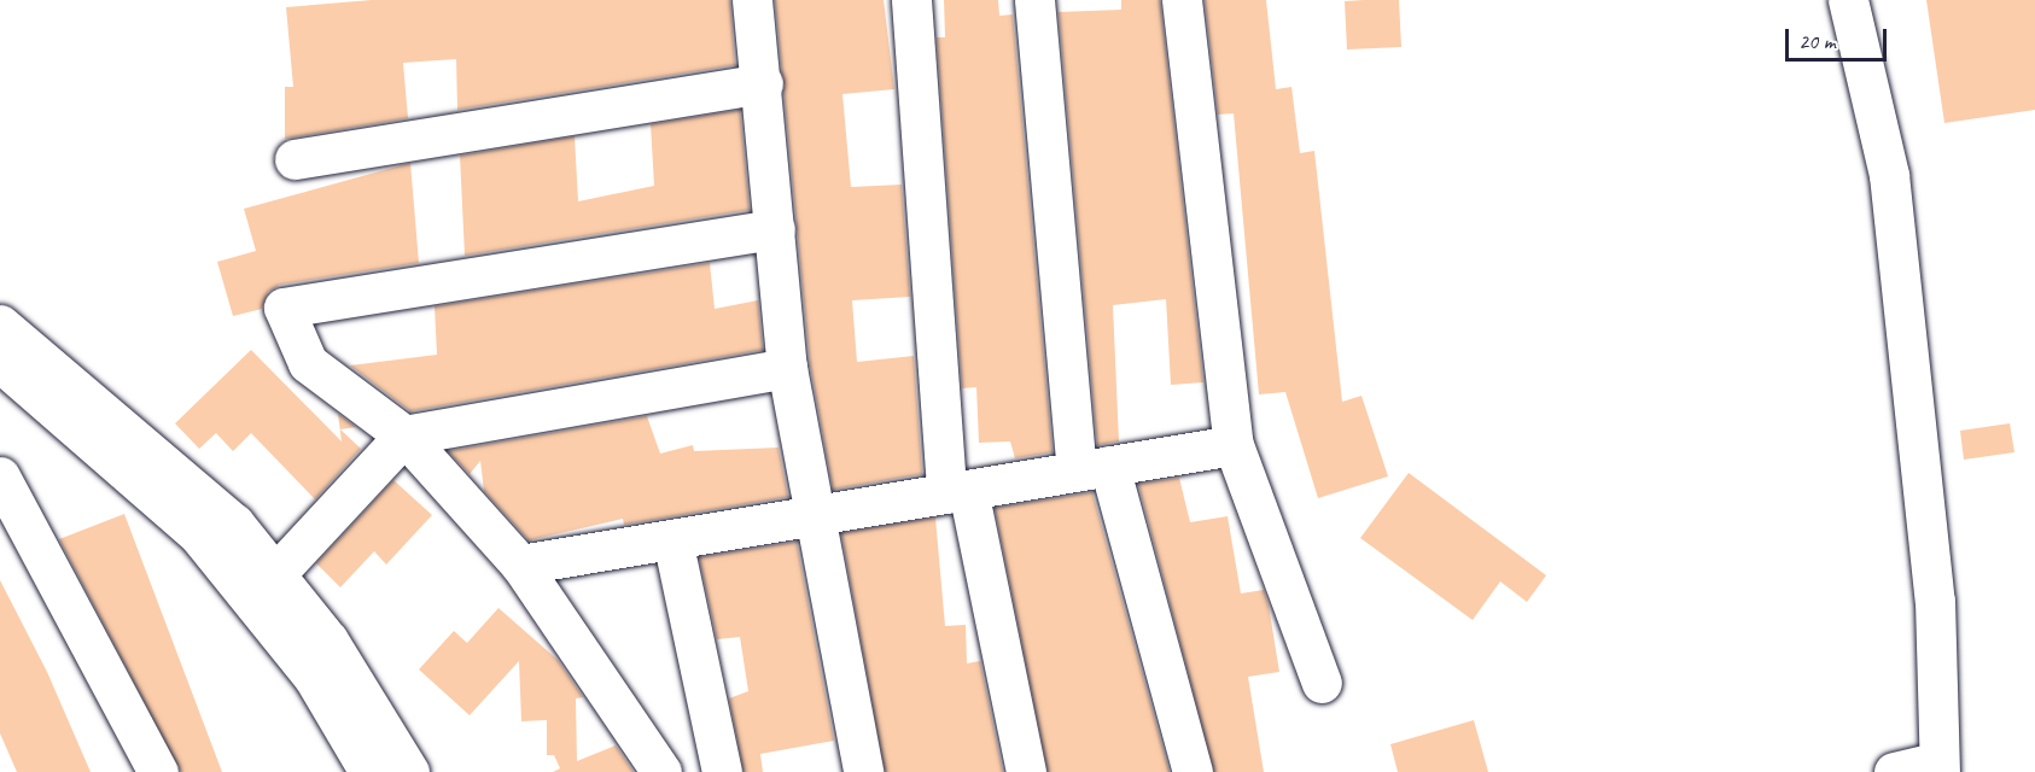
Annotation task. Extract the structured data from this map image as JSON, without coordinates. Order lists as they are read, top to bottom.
{
  "scale_bar": "20 m"
}
